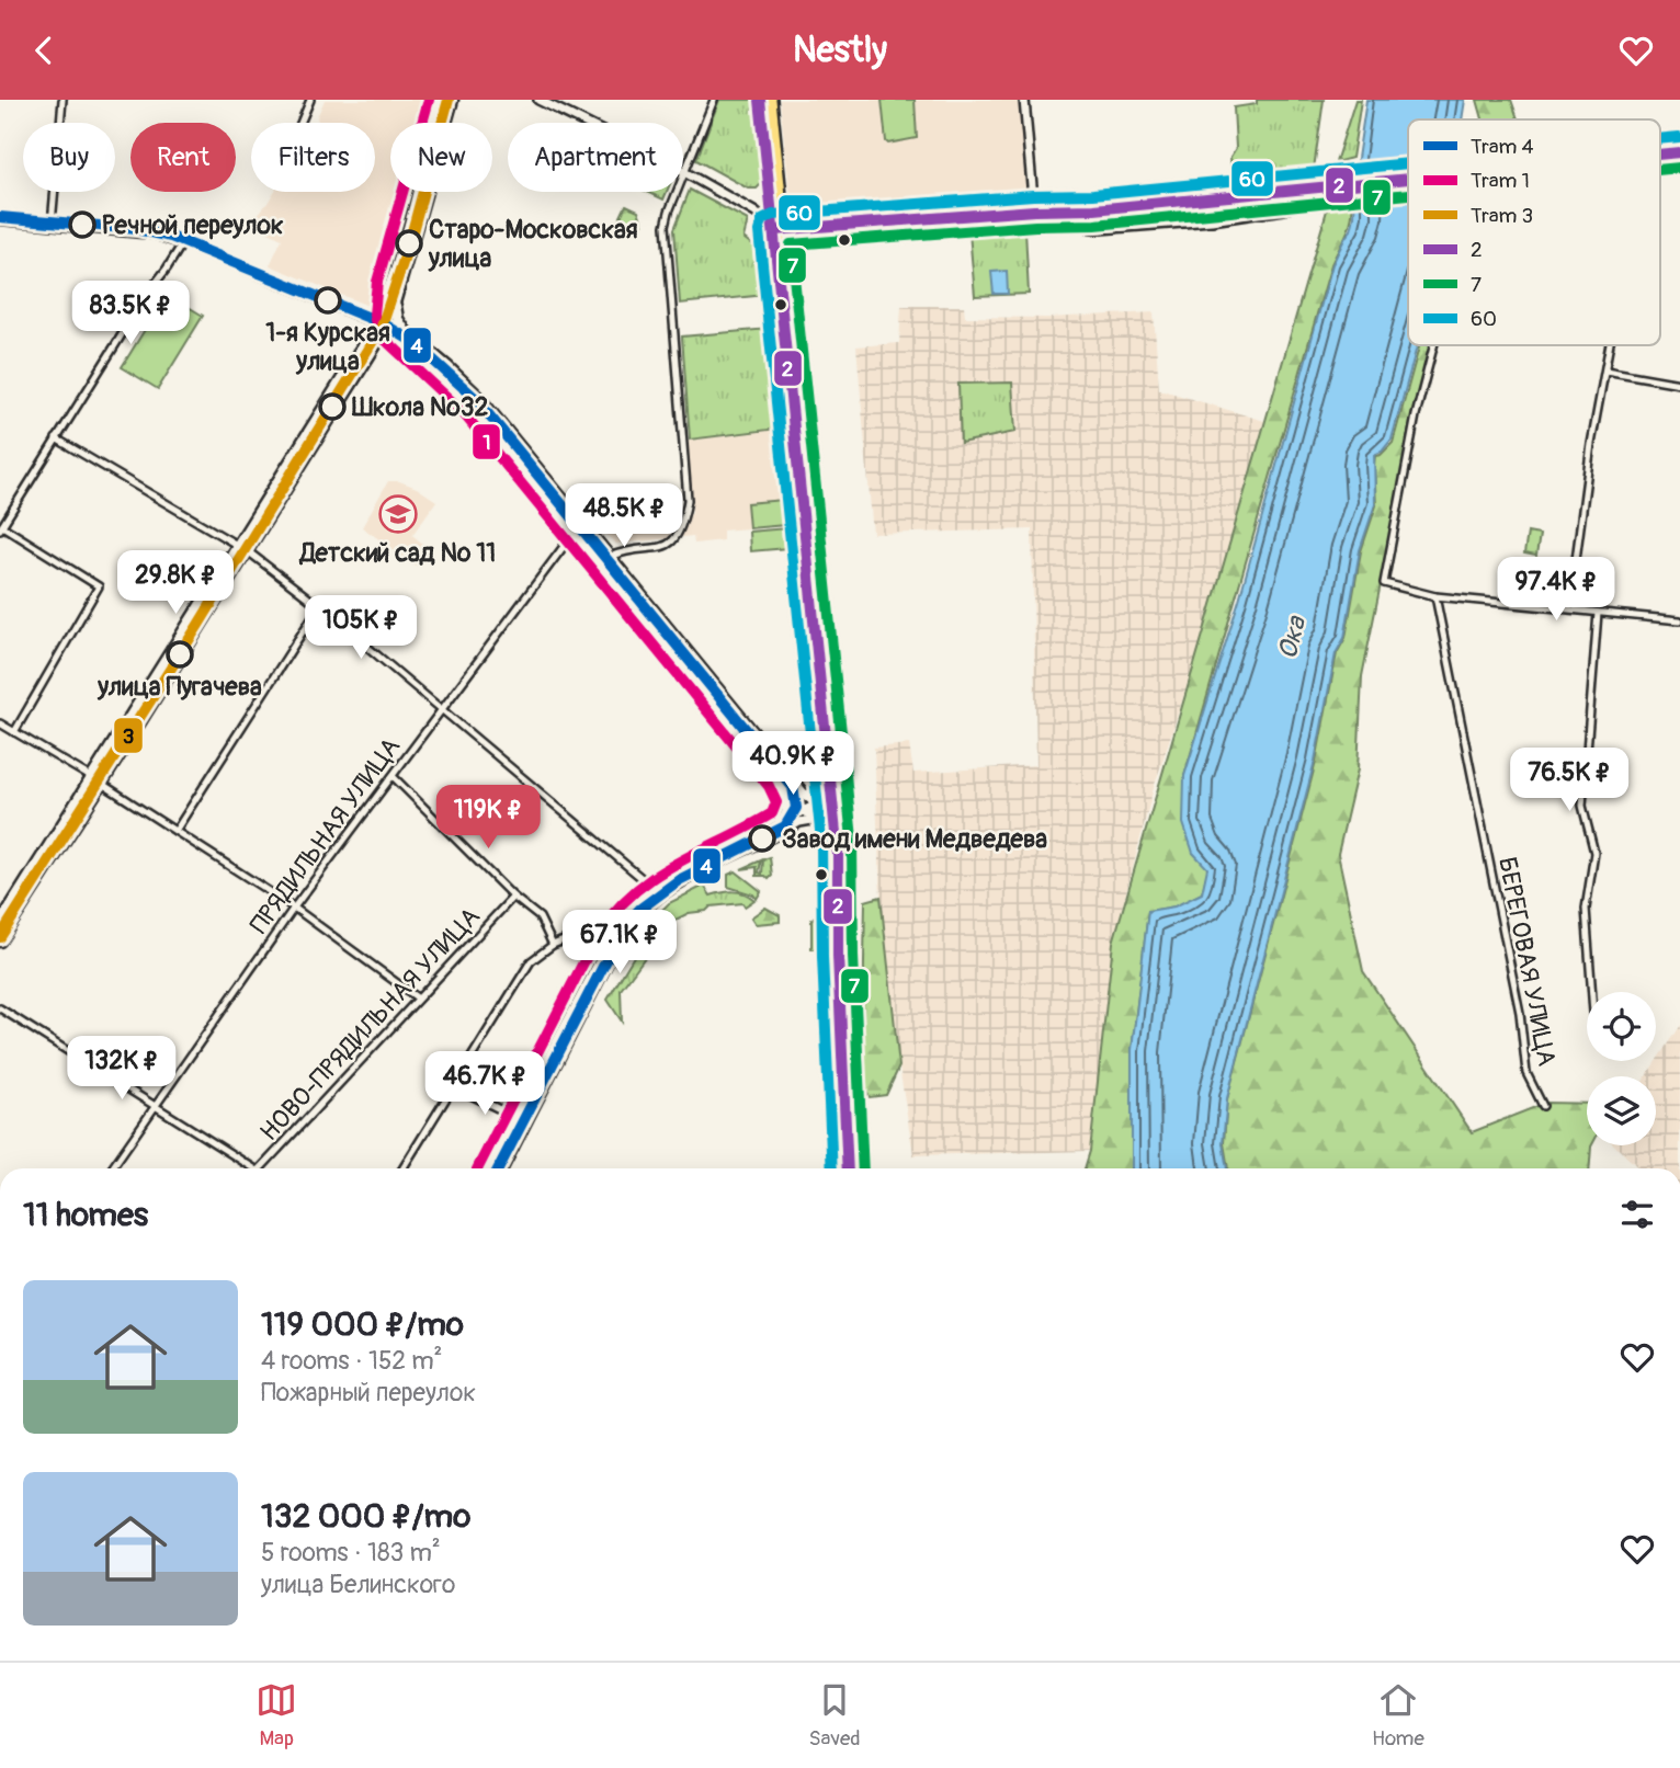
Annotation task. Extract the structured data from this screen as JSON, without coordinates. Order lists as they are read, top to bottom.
{
  "streets": {
    "street": ["ПРЯДИЛЬНАЯ УЛИЦА", "БЕРЕГОВАЯ УЛИЦА", "НОВО-ПРЯДИЛЬНАЯ УЛИЦА"]
  },
  "water": ["Ока"],
  "places": {
    "other": [
      "Речной переулок",
      "Старо-Московская улица",
      "1-я Курская улица",
      "Школа №32",
      "улица Пугачева",
      "Завод имени Медведева"
    ],
    "school or university": ["Детский сад № 11"]
  },
  "lines": [
    "tram line 1",
    "tram line 3",
    "transit line 2",
    "transit line 60",
    "transit line 7",
    "tram line 4"
  ],
  "legend": [
    "Tram 4",
    "Tram 1",
    "Tram 3",
    "2",
    "7",
    "60"
  ],
  "page": {
    "header": "Nestly",
    "chip": [
      "Buy",
      "Rent",
      "Filters",
      "New",
      "Apartment"
    ],
    "price": [
      "83.5K ₽",
      "48.5K ₽",
      "29.8K ₽",
      "97.4K ₽",
      "105K ₽",
      "40.9K ₽",
      "76.5K ₽",
      "119K ₽",
      "67.1K ₽",
      "132K ₽",
      "46.7K ₽"
    ],
    "heading": "11 homes",
    "list": [
      {
        "name": "119 000 ₽/mo",
        "note": "4 rooms · 152 m² · Пожарный переулок"
      },
      {
        "name": "132 000 ₽/mo",
        "note": "5 rooms · 183 m² · улица Белинского"
      }
    ],
    "tabs": ["Map", "Saved", "Home"]
  }
}
